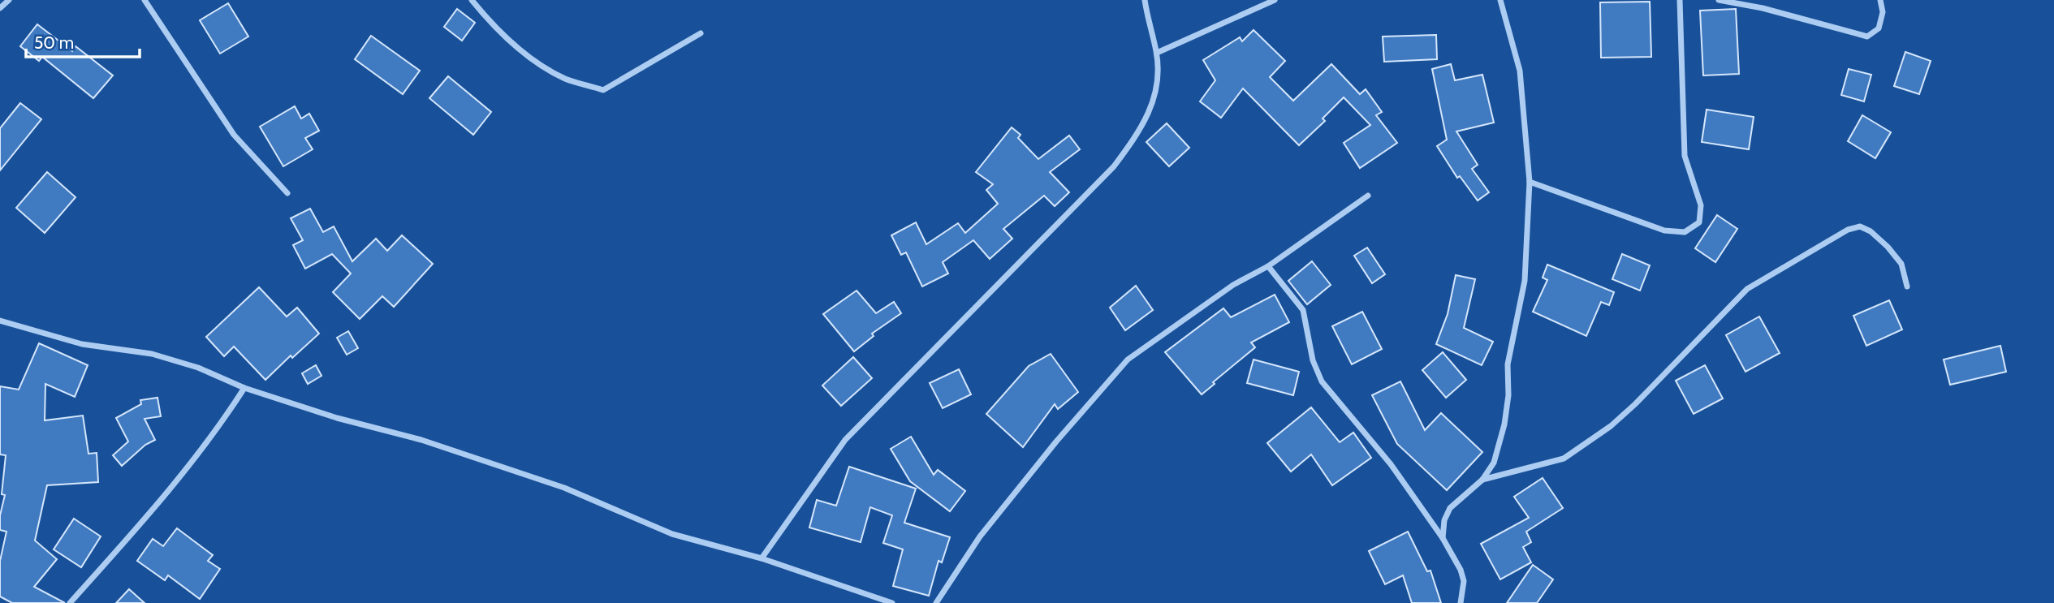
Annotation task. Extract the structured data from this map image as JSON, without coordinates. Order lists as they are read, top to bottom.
{
  "scale_bar": "50 m"
}
